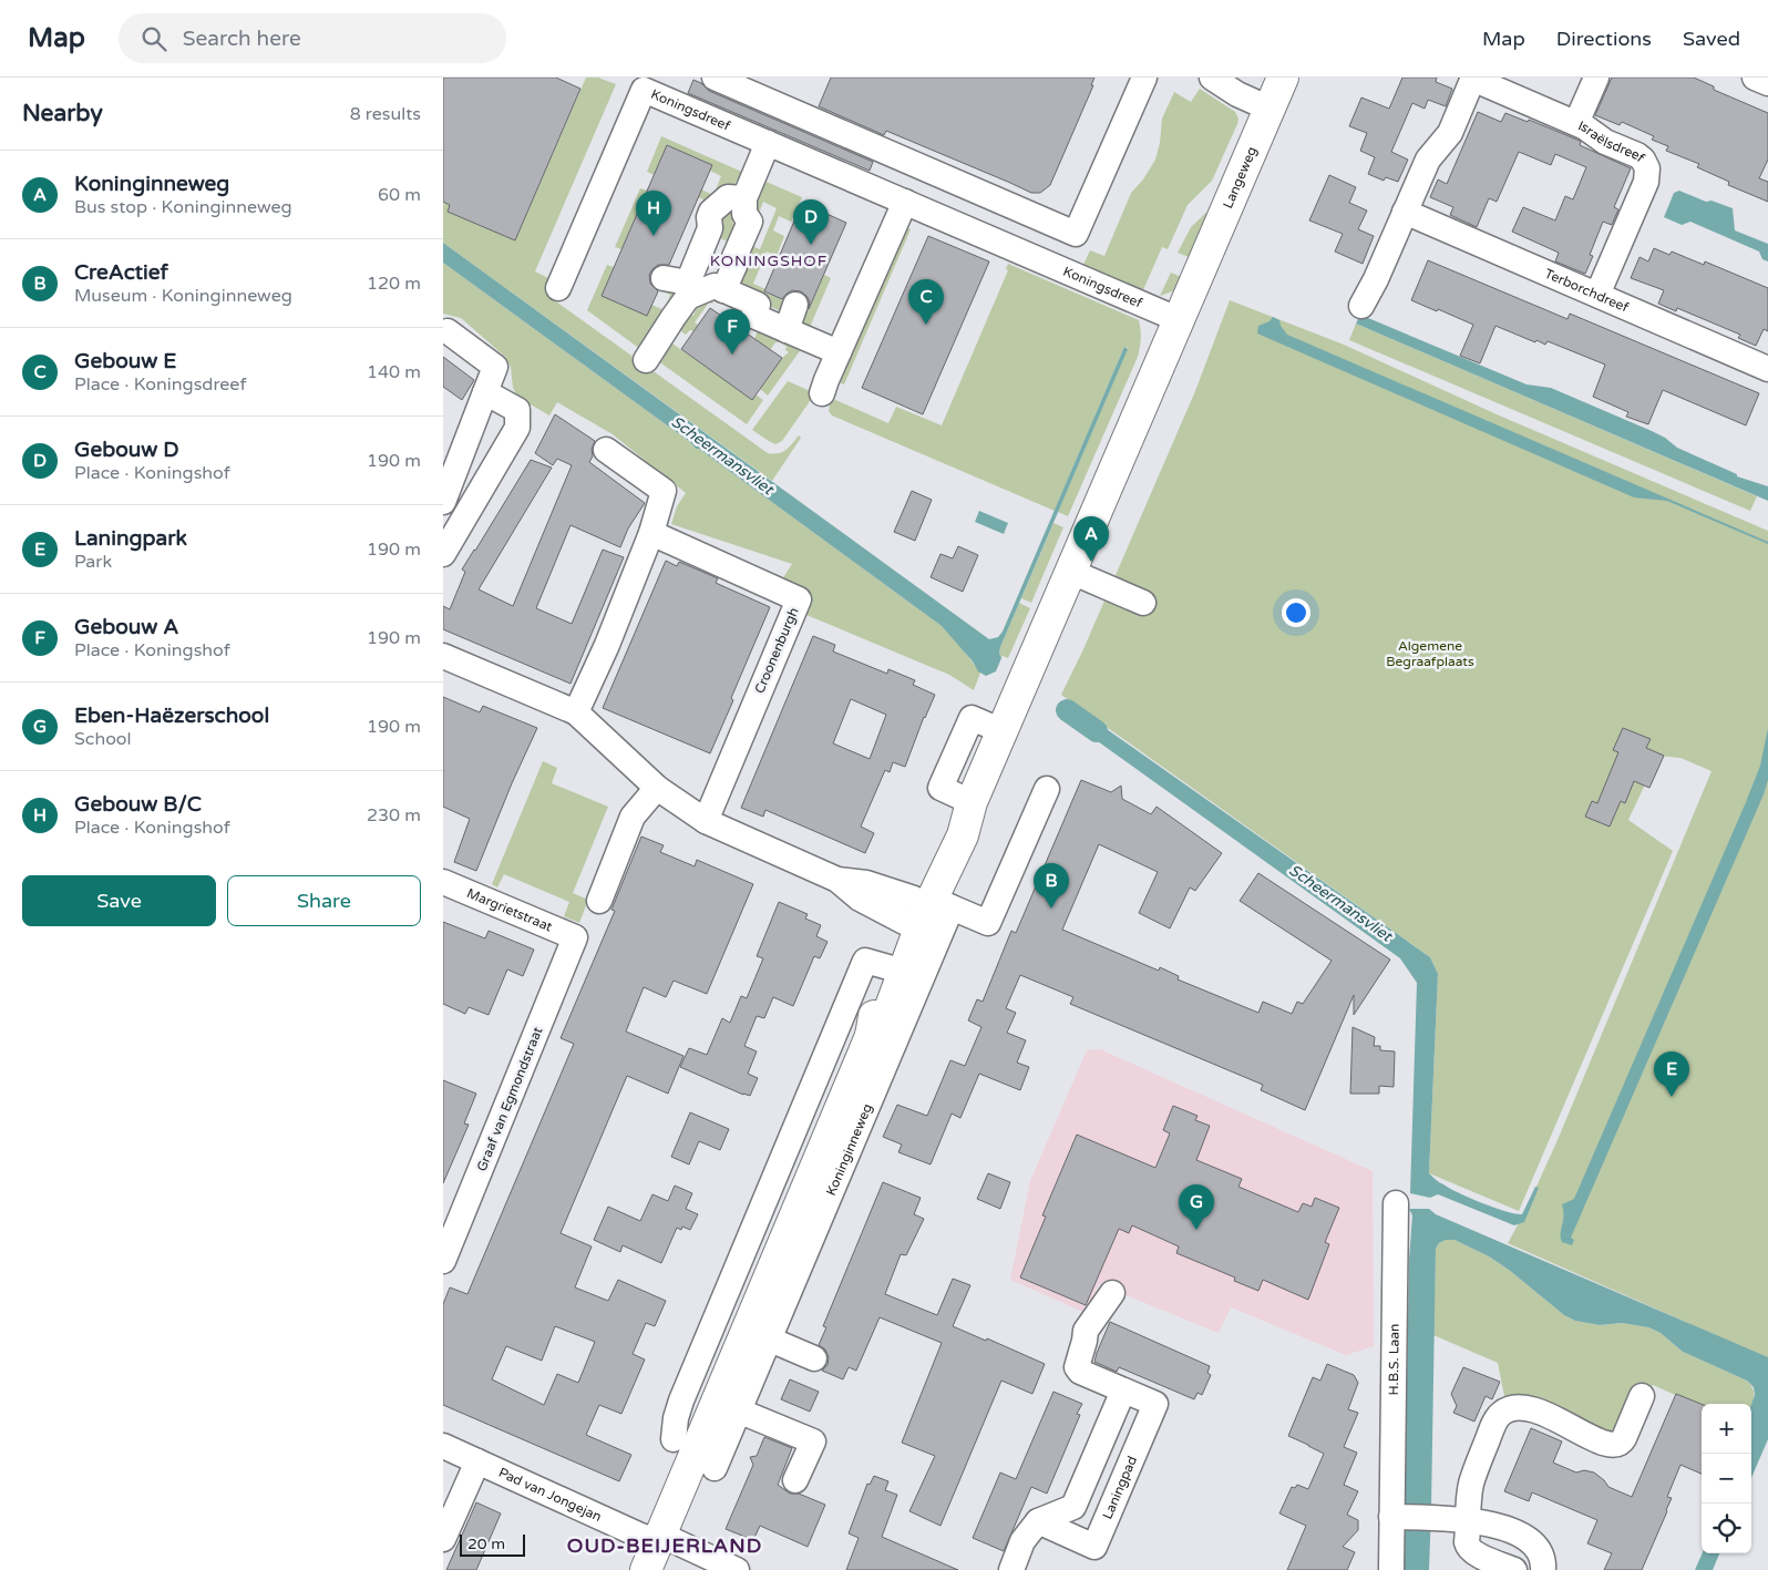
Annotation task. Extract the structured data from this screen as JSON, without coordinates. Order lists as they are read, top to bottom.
{
  "streets": {
    "main road": ["Langeweg", "Koninginneweg"],
    "street": [
      "Koningsdreef",
      "Israëlsdreef",
      "Terborchdreef",
      "Croonenburgh",
      "Margrietstraat",
      "Graaf van Egmondstraat",
      "H.B.S. Laan",
      "Laningpad",
      "Pad van Jongejan"
    ]
  },
  "crossings": [
    ["Koningsdreef", "Koninginneweg"],
    ["Israëlsdreef", "Terborchdreef"],
    ["Langeweg", "Koninginneweg"],
    ["Margrietstraat", "Graaf van Egmondstraat"],
    ["Koninginneweg", "Pad van Jongejan"]
  ],
  "districts": ["KONINGSHOF", "OUD-BEIJERLAND"],
  "water": ["Scheermansvliet"],
  "parks": ["Algemene Begraafplaats"],
  "scale_bar": "20 m",
  "page": {
    "header": "Map",
    "search": "Search here",
    "nav": ["Map", "Directions", "Saved"],
    "heading": ["Nearby", "8 results"],
    "list": [
      {
        "mark": "A",
        "name": "Koninginneweg",
        "note": "Bus stop · Koninginneweg",
        "value": "60 m"
      },
      {
        "mark": "B",
        "name": "CreActief",
        "note": "Museum · Koninginneweg",
        "value": "120 m"
      },
      {
        "mark": "C",
        "name": "Gebouw E",
        "note": "Place · Koningsdreef",
        "value": "140 m"
      },
      {
        "mark": "D",
        "name": "Gebouw D",
        "note": "Place · Koningshof",
        "value": "190 m"
      },
      {
        "mark": "E",
        "name": "Laningpark",
        "note": "Park",
        "value": "190 m"
      },
      {
        "mark": "F",
        "name": "Gebouw A",
        "note": "Place · Koningshof",
        "value": "190 m"
      },
      {
        "mark": "G",
        "name": "Eben-Haëzerschool",
        "note": "School",
        "value": "190 m"
      },
      {
        "mark": "H",
        "name": "Gebouw B/C",
        "note": "Place · Koningshof",
        "value": "230 m"
      }
    ],
    "pins": [
      "H",
      "D",
      "C",
      "F",
      "A",
      "B",
      "E",
      "G"
    ],
    "buttons": ["Save", "Share"],
    "map_buttons": ["+", "−"],
    "scale": "20 m"
  }
}
